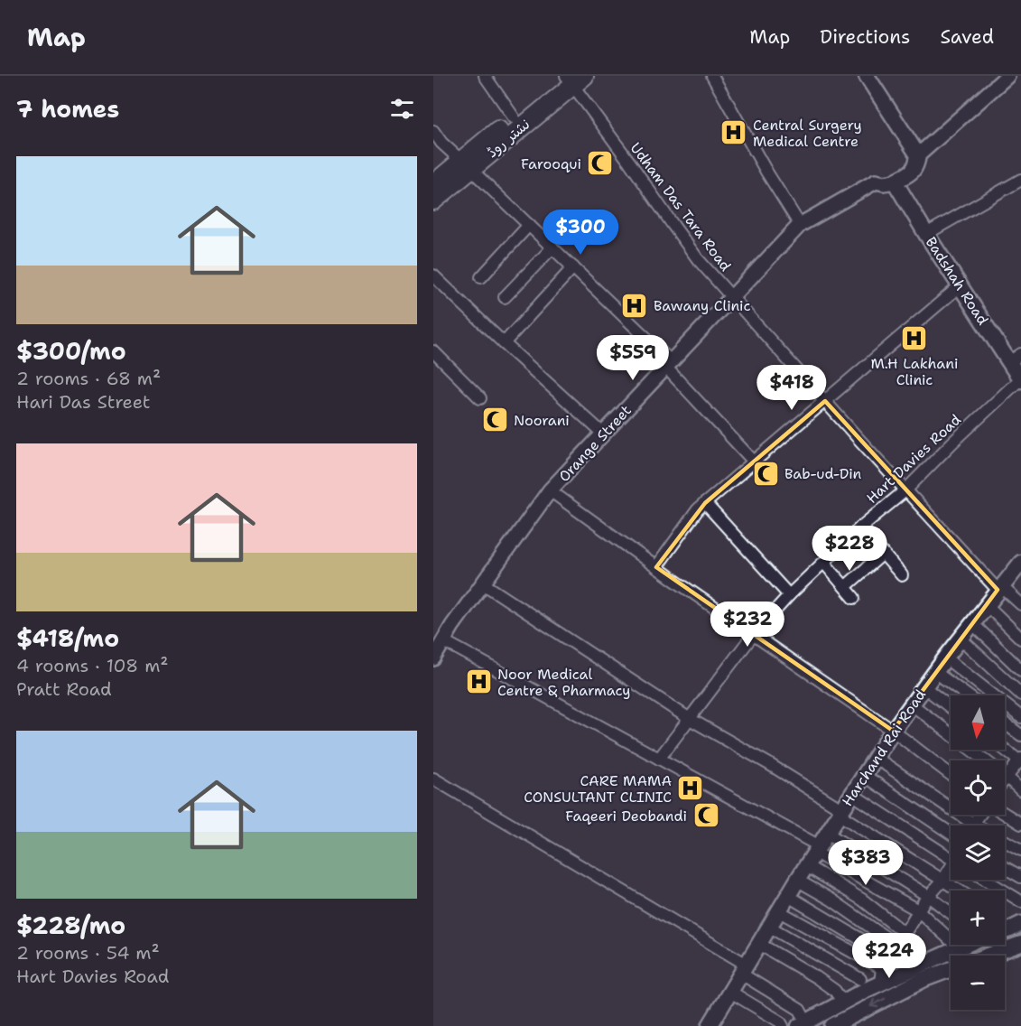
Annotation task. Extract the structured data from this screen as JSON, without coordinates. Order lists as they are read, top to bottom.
{
  "streets": {
    "main road": [
      "نشتر روڈ",
      "Badshah Road",
      "Orange Street",
      "Harchand Rai Road"
    ],
    "street": ["Udham Das Tara Road", "Hart Davies Road"]
  },
  "crossings": [
    ["نشتر روڈ", "Udham Das Tara Road"],
    ["Udham Das Tara Road", "Orange Street"],
    ["Udham Das Tara Road", "Hart Davies Road"],
    ["Udham Das Tara Road", "Harchand Rai Road"],
    ["Badshah Road", "Orange Street"],
    ["Badshah Road", "Hart Davies Road"]
  ],
  "places": {
    "hospital": [
      "Central Surgery Medical Centre",
      "Bawany Clinic",
      "M.H Lakhani Clinic",
      "Noor Medical Centre & Pharmacy",
      "CARE MAMA CONSULTANT CLINIC"
    ],
    "mosque": [
      "Farooqui",
      "Noorani",
      "Bab-ud-Din",
      "Faqeeri Deobandi"
    ]
  },
  "north": "bottom",
  "page": {
    "header": "Map",
    "nav": ["Map", "Directions", "Saved"],
    "heading": "7 homes",
    "list": [
      {
        "name": "$300/mo",
        "note": "2 rooms · 68 m² · Hari Das Street"
      },
      {
        "name": "$418/mo",
        "note": "4 rooms · 108 m² · Pratt Road"
      },
      {
        "name": "$228/mo",
        "note": "2 rooms · 54 m² · Hart Davies Road"
      }
    ],
    "price": [
      "$300",
      "$559",
      "$418",
      "$228",
      "$232",
      "$383",
      "$224"
    ],
    "map_buttons": ["+", "−"]
  }
}
